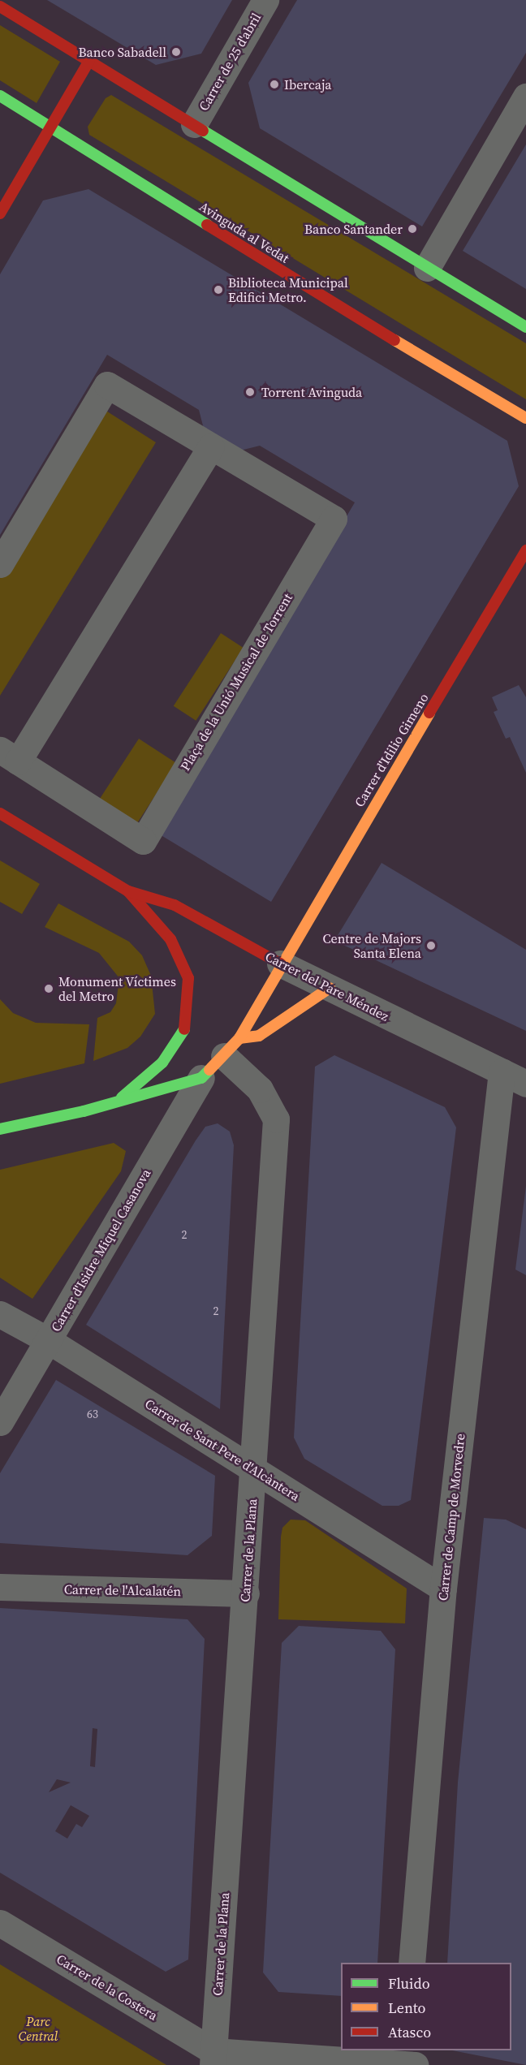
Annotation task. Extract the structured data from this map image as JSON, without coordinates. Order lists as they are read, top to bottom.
{
  "streets": {
    "street": [
      "Carrer de 25 d'abril",
      "Avinguda al Vedat",
      "Plaça de la Unió Musical de Torrent",
      "Carrer d'Idilio Gimeno",
      "Carrer del Pare Méndez",
      "Carrer d'Isidre Miquel Casanova",
      "Carrer de Sant Pere d'Alcàntera",
      "Carrer de Camp de Morvedre",
      "Carrer de la Plana",
      "Carrer de l'Alcalatén",
      "Carrer de la Costera"
    ]
  },
  "crossings": [
    ["Carrer d'Idilio Gimeno", "Carrer del Pare Méndez"],
    ["Carrer d'Idilio Gimeno", "Carrer de la Plana"],
    ["Carrer del Pare Méndez", "Carrer de Camp de Morvedre"],
    ["Carrer d'Isidre Miquel Casanova", "Carrer de Sant Pere d'Alcàntera"],
    ["Carrer de Sant Pere d'Alcàntera", "Carrer de Camp de Morvedre"],
    ["Carrer de Sant Pere d'Alcàntera", "Carrer de la Plana"],
    ["Carrer de la Plana", "Carrer de l'Alcalatén"],
    ["Carrer de la Plana", "Carrer de la Costera"]
  ],
  "parks": ["Parc Central"],
  "places": [
    "Banco Sabadell",
    "Ibercaja",
    "Banco Santander",
    "Biblioteca Municipal Edifici Metro.",
    "Torrent Avinguda",
    "Centre de Majors Santa Elena",
    "Monument Víctimes del Metro"
  ],
  "house_numbers": ["2", "2", "63"],
  "legend": ["Fluido", "Lento", "Atasco"]
}
